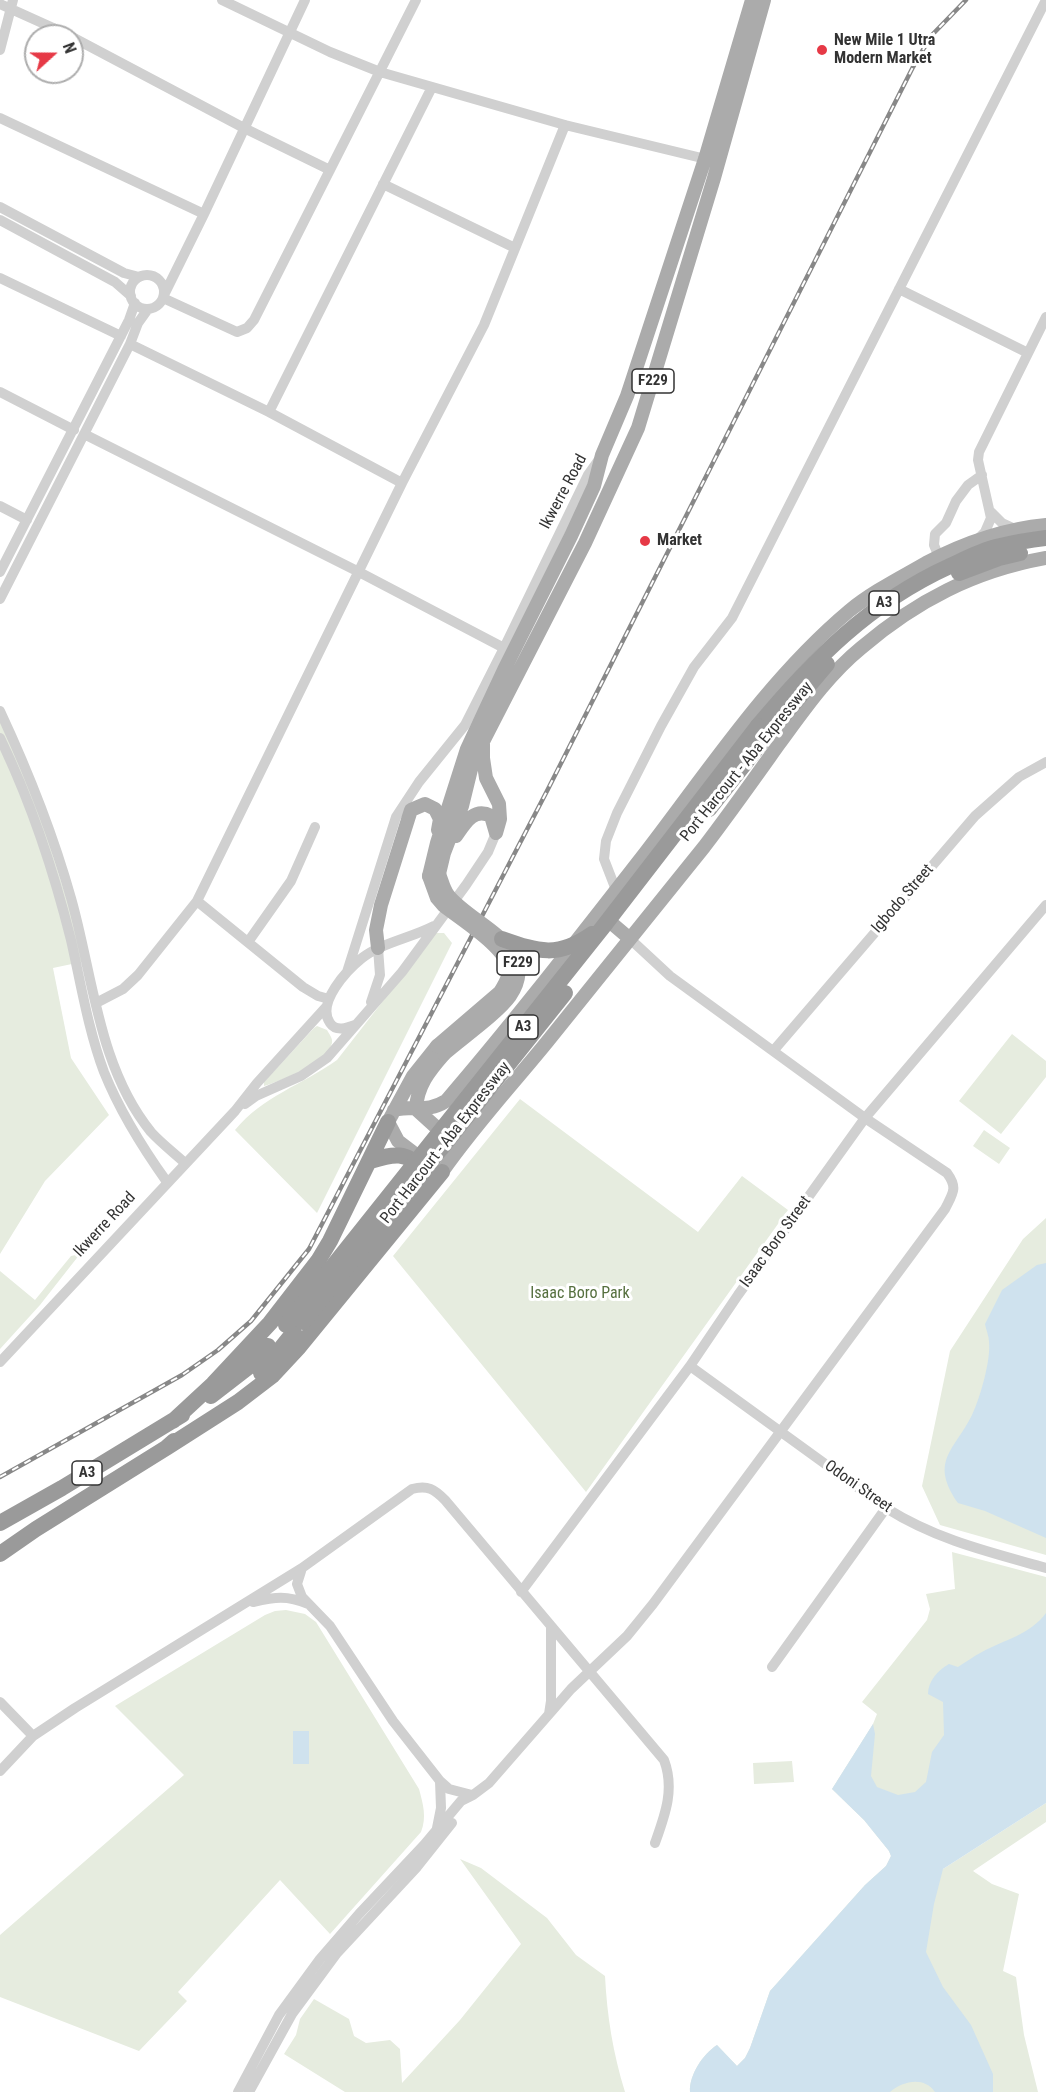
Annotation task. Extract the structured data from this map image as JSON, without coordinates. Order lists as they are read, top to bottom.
{
  "streets": {
    "highway": ["A3", "Port Harcourt - Aba Expressway"],
    "main road": ["F229", "Ikwerre Road"],
    "street": ["Igbodo Street", "Isaac Boro Street", "Odoni Street"]
  },
  "crossings": [
    ["F229", "Ikwerre Road"],
    ["Isaac Boro Street", "Odoni Street"]
  ],
  "parks": ["Isaac Boro Park"],
  "places": ["New Mile 1 Utra Modern Market", "Market"],
  "north": "right"
}
